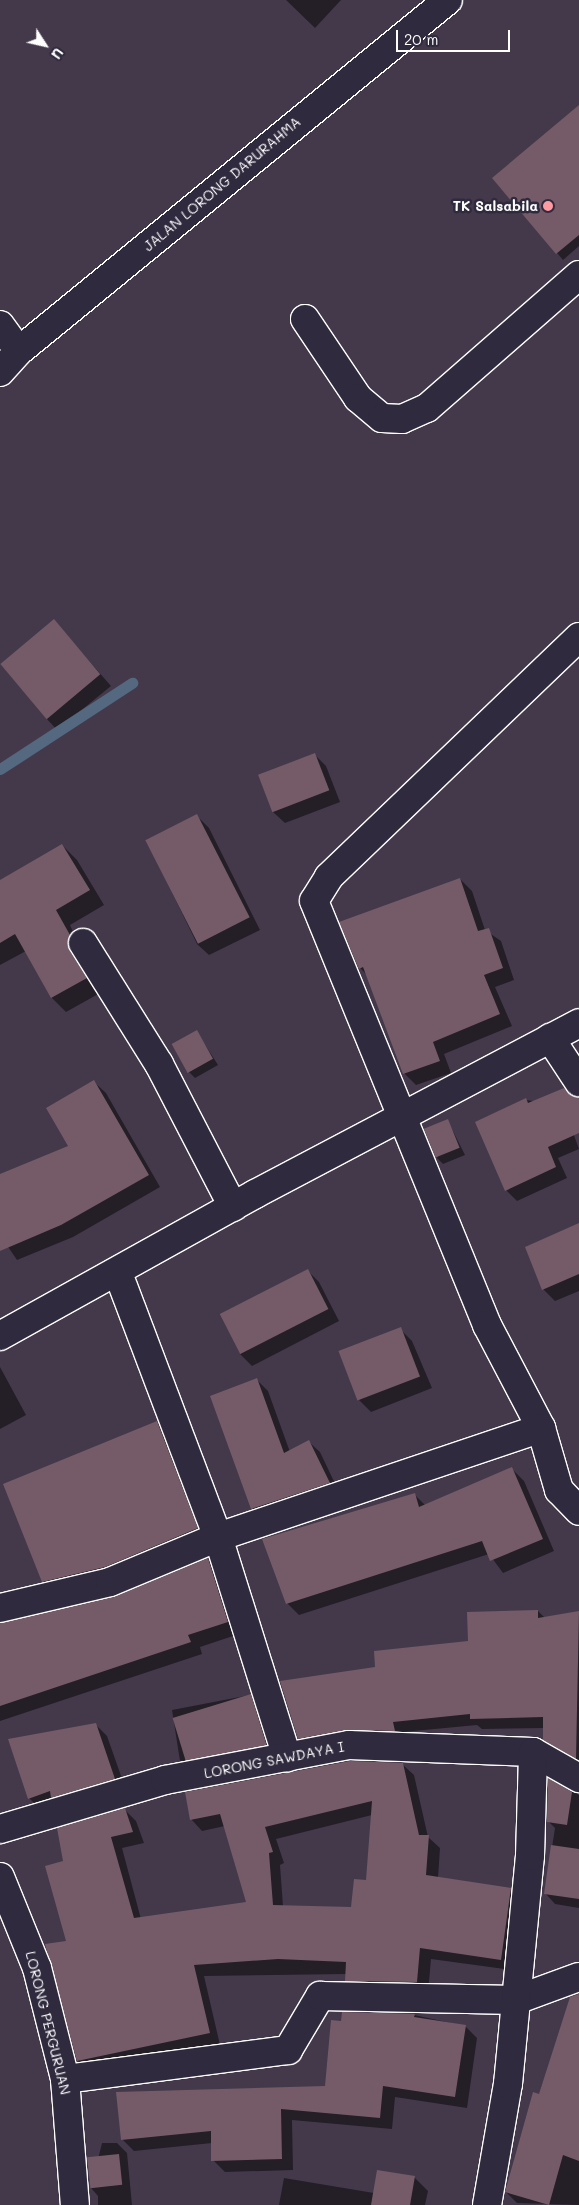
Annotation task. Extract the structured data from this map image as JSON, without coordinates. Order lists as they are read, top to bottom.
{
  "streets": {
    "street": ["JALAN LORONG DARURAHMA", "LORONG SAWDAYA I", "LORONG PERGURUAN"]
  },
  "places": ["TK Salsabila"],
  "scale_bar": "20 m",
  "north": "bottom right"
}
